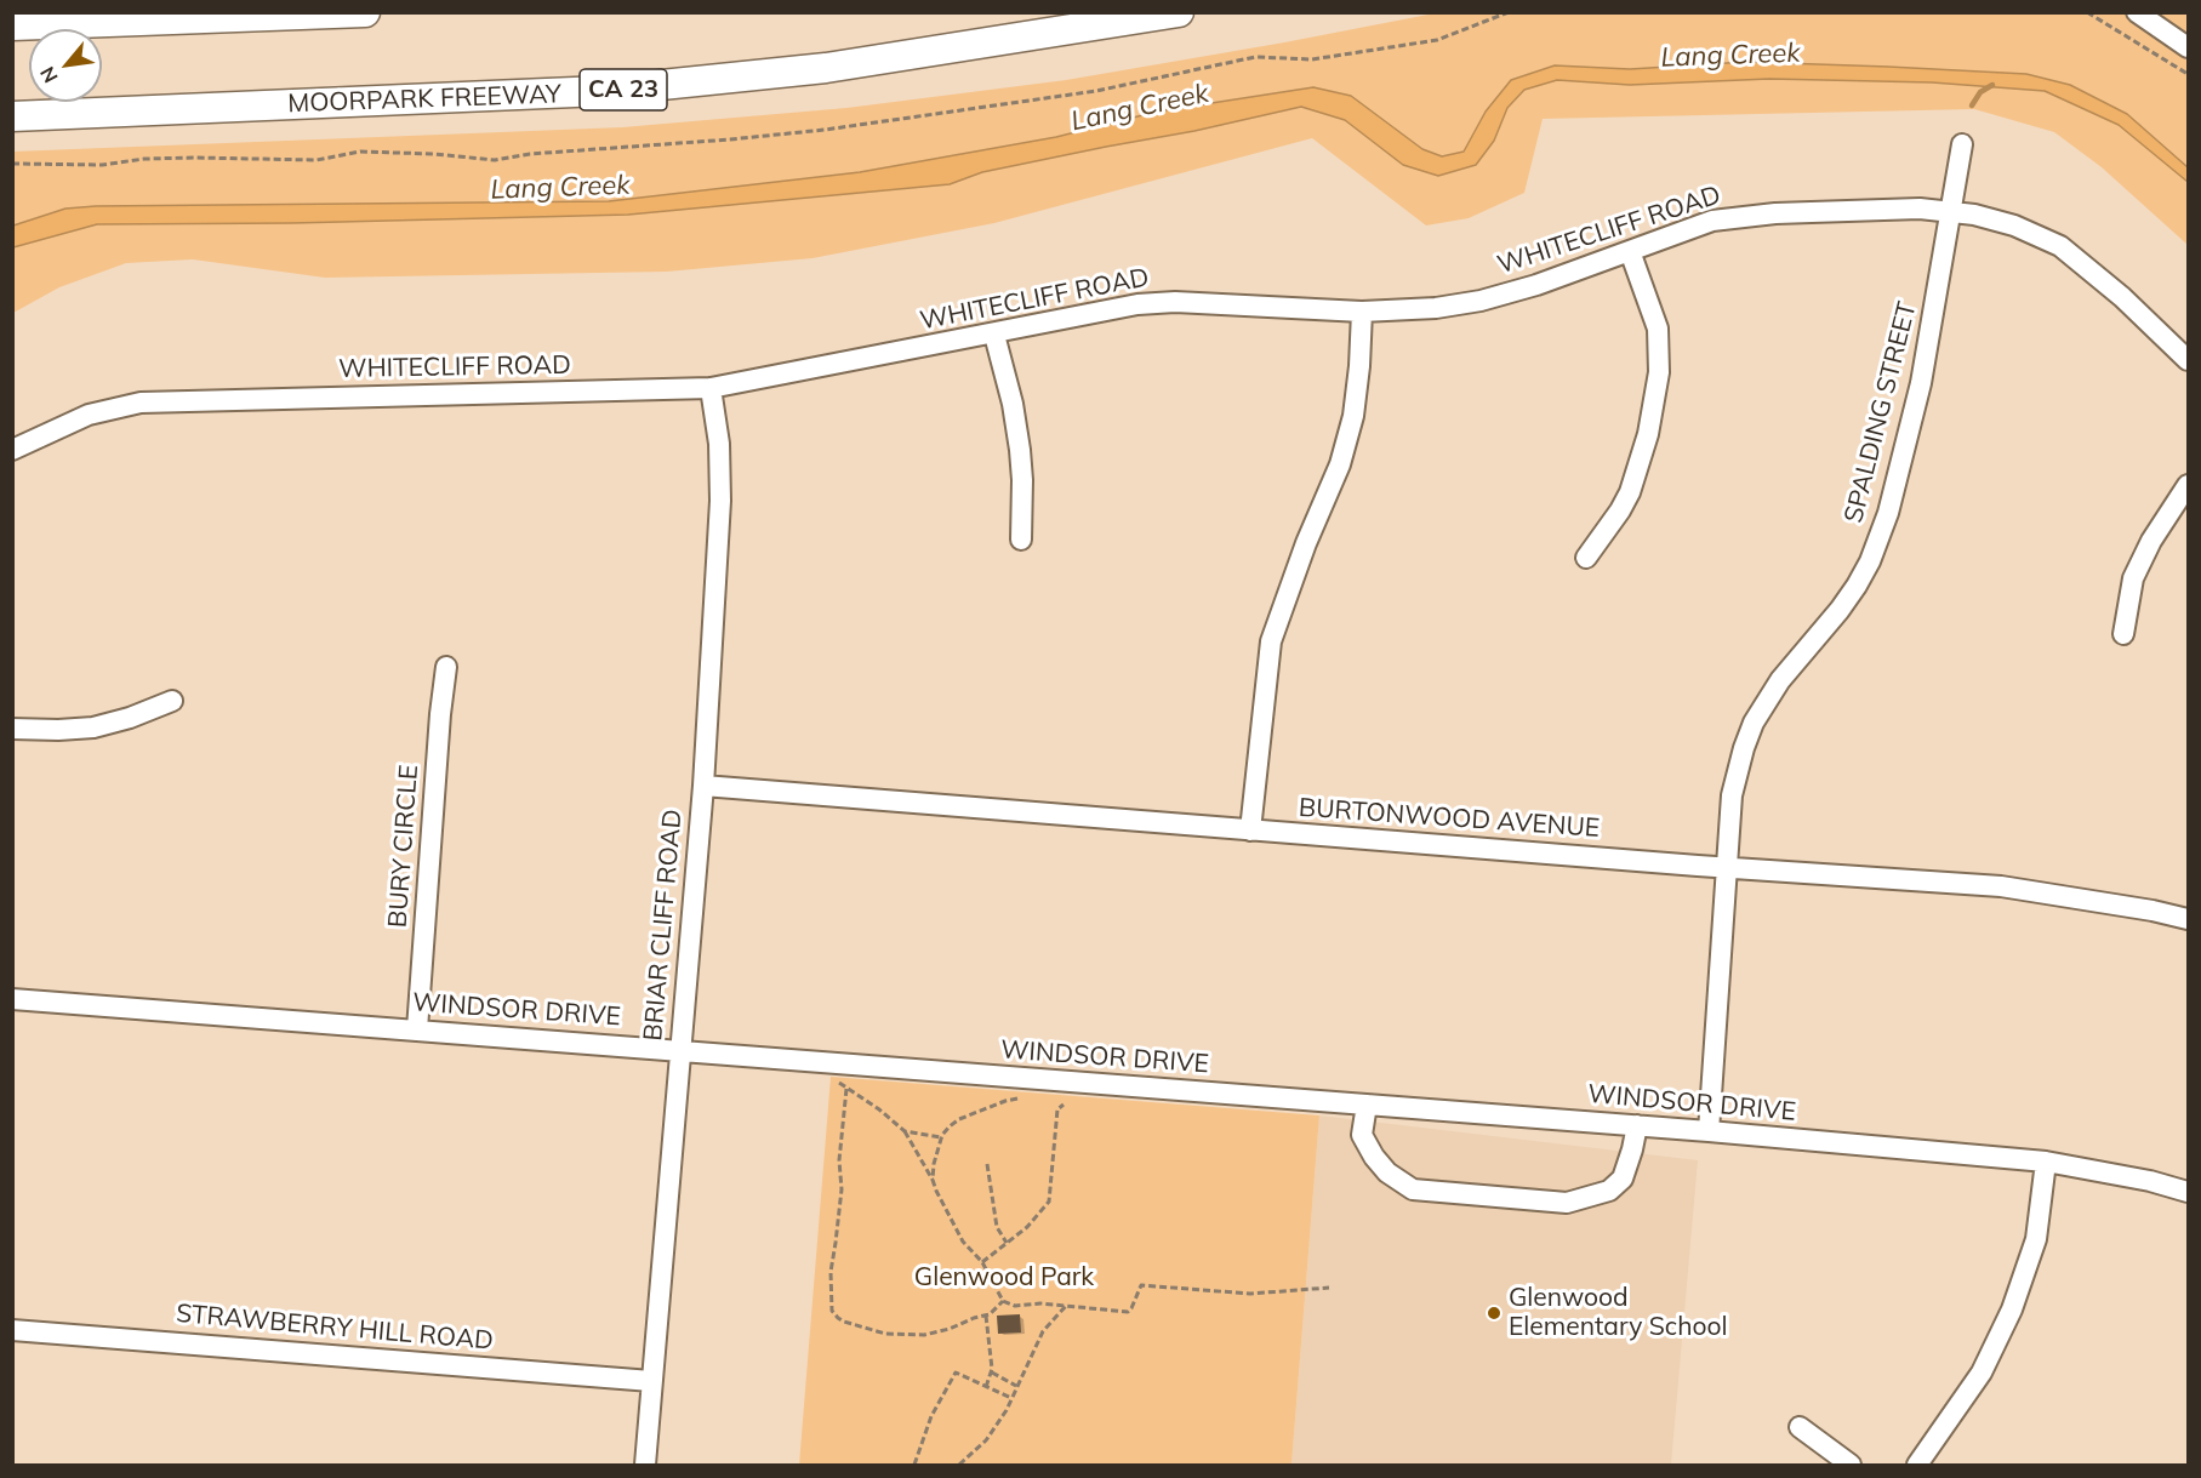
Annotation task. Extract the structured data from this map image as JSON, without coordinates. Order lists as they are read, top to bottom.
{
  "streets": {
    "highway": ["CA 23", "MOORPARK FREEWAY"],
    "street": [
      "WHITECLIFF ROAD",
      "SPALDING STREET",
      "BURTONWOOD AVENUE",
      "BURY CIRCLE",
      "BRIAR CLIFF ROAD",
      "WINDSOR DRIVE",
      "STRAWBERRY HILL ROAD"
    ]
  },
  "crossings": [
    ["WHITECLIFF ROAD", "SPALDING STREET"],
    ["WHITECLIFF ROAD", "BRIAR CLIFF ROAD"],
    ["SPALDING STREET", "BURTONWOOD AVENUE"],
    ["SPALDING STREET", "WINDSOR DRIVE"],
    ["BURTONWOOD AVENUE", "BRIAR CLIFF ROAD"],
    ["BURY CIRCLE", "WINDSOR DRIVE"],
    ["BRIAR CLIFF ROAD", "WINDSOR DRIVE"],
    ["BRIAR CLIFF ROAD", "STRAWBERRY HILL ROAD"]
  ],
  "water": ["Lang Creek"],
  "parks": ["Glenwood Park"],
  "places": ["Glenwood Elementary School"],
  "north": "bottom left"
}
